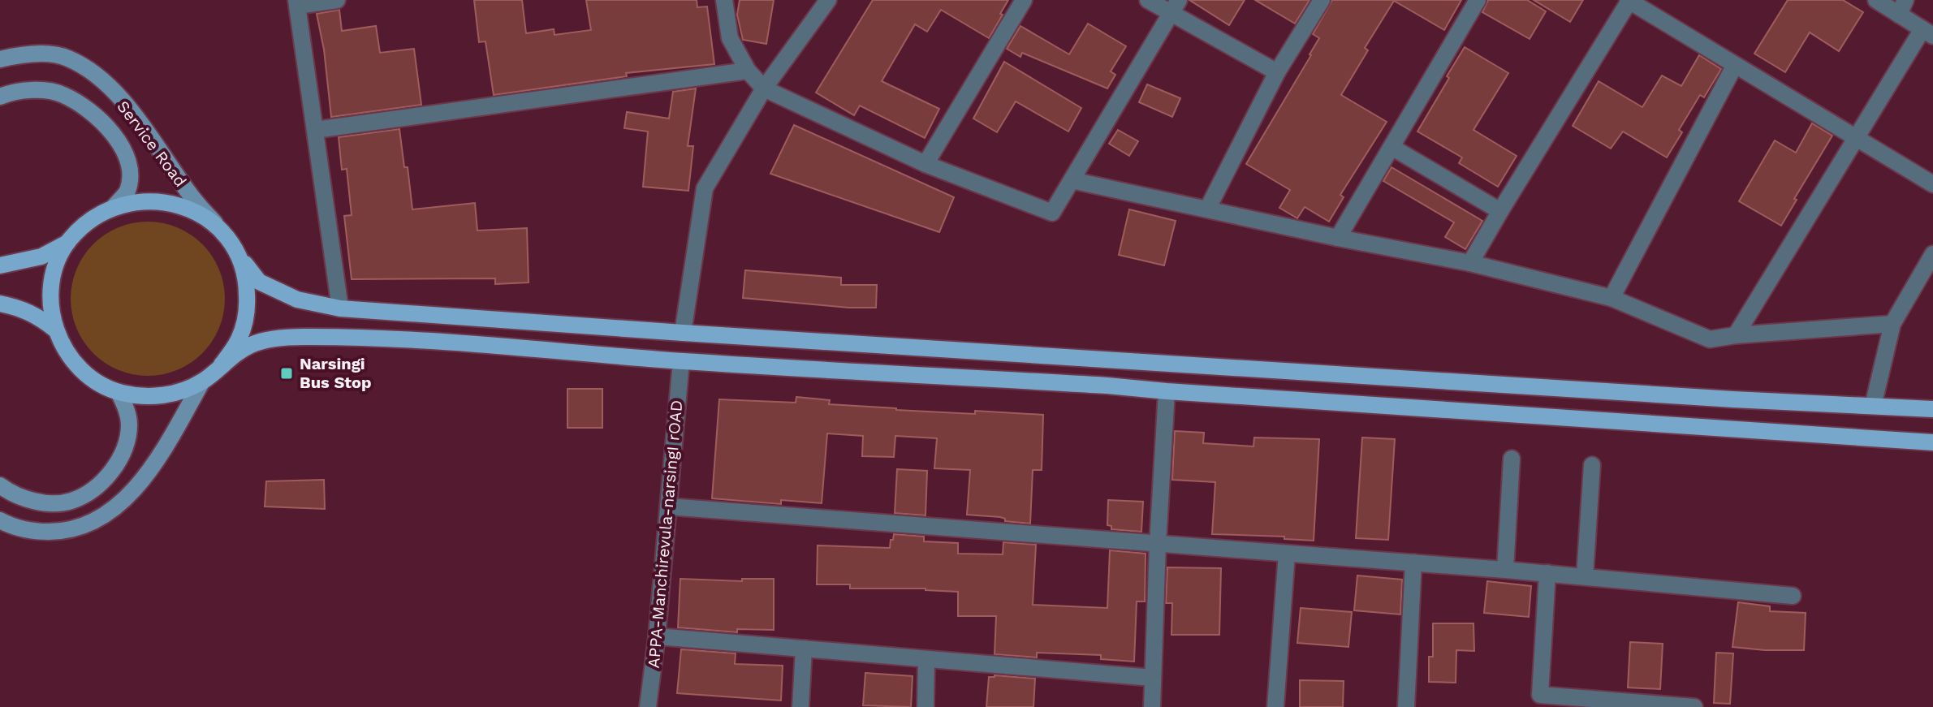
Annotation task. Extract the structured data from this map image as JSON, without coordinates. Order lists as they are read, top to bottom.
{
  "streets": {
    "main road": ["Service Road"],
    "street": ["APPA-Manchirevula-narsingI rOAD"]
  },
  "places": {
    "transit": ["Narsingi Bus Stop"]
  }
}
